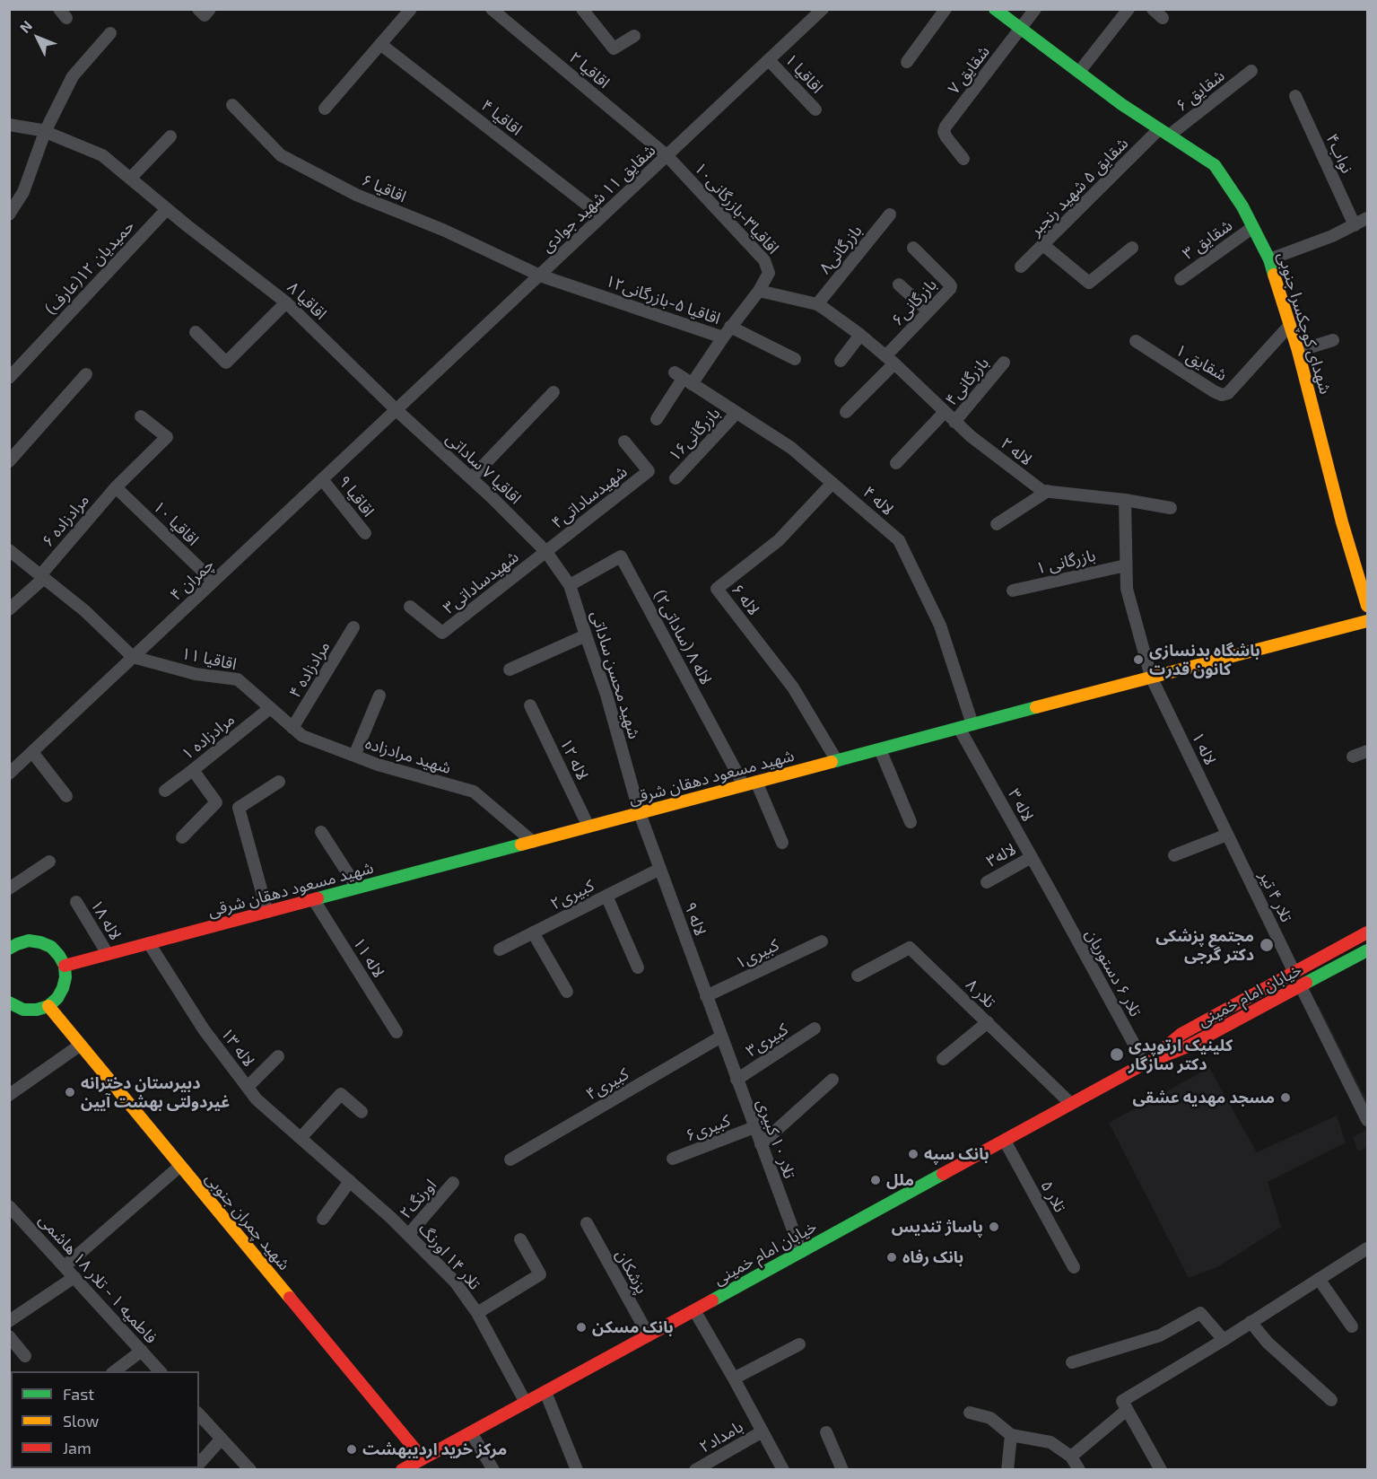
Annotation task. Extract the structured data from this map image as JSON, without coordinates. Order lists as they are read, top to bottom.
{
  "streets": {
    "main road": [
      "شهدای کوچکسرا جنوبی",
      "شهید مسعود دهقان شرقی",
      "خیابان امام خمینی",
      "شهید چمران جنوبی"
    ],
    "street": [
      "اقاقیا ۲",
      "شقایق ۷",
      "اقاقیا ۱",
      "شقایق ۶",
      "اقاقیا ۴",
      "نواب۴",
      "شقایق ۵ شهید رنجبر",
      "اقاقیا ۶",
      "شقایق ۱۱ شهید جوادی",
      "اقاقیا۳-بازرگانی۱۰",
      "شقایق ۳",
      "بازرگانی۸",
      "حمیدیان ۱۲(عارف)",
      "اقاقیا ۵-بازرگانی۱۲",
      "اقاقیا ۸",
      "بازرگانی۶",
      "شقایق ۱",
      "بازرگانی۴",
      "بازرگانی۱۶",
      "لاله ۲",
      "اقاقیا ۷ ساداتی",
      "اقاقیا ۹",
      "شهیدساداتی۴",
      "لاله ۴",
      "مرادزاده ۶",
      "اقاقیا ۱۰",
      "بازرگانی ۱",
      "چمران ۴",
      "شهیدساداتی۳",
      "لاله ۶",
      "لاله ۸ (ساداتی۲)",
      "اقاقیا ۱۱",
      "مرادزاده ۴",
      "شهید محسن ساداتی",
      "مرادزاده ۱",
      "لاله ۱",
      "شهید مرادزاده",
      "لاله ۱۲",
      "لاله ۳",
      "لاله۳",
      "کبیری۲",
      "تلار ۴ تیر",
      "لاله ۹",
      "لاله ۱۸",
      "کبیری۱",
      "لاله ۱۱",
      "تلار ۶ دستوریان",
      "تلار ۸",
      "کبیری۳",
      "لاله ۱۳",
      "کبیری۴",
      "کبیری۶",
      "تلار ۱۰ کبیری",
      "تلار ۵",
      "اورنگ۲",
      "تلار ۱۴ اورنگ",
      "پزشکان",
      "فاطمیه ۱ - تلار ۱۸ هاشمی",
      "بامداد۲"
    ]
  },
  "crossings": [
    ["اقاقیا ۲", "شقایق ۱۱ شهید جوادی"],
    ["اقاقیا ۲", "اقاقیا۳-بازرگانی۱۰"],
    ["شقایق ۷", "شهدای کوچکسرا جنوبی"],
    ["اقاقیا ۱", "شقایق ۱۱ شهید جوادی"],
    ["شقایق ۶", "شقایق ۵ شهید رنجبر"],
    ["شقایق ۶", "شهدای کوچکسرا جنوبی"],
    ["اقاقیا ۴", "شقایق ۱۱ شهید جوادی"],
    ["شقایق ۵ شهید رنجبر", "شهدای کوچکسرا جنوبی"],
    ["اقاقیا ۶", "شقایق ۱۱ شهید جوادی"],
    ["اقاقیا ۶", "اقاقیا ۵-بازرگانی۱۲"],
    ["شقایق ۱۱ شهید جوادی", "اقاقیا۳-بازرگانی۱۰"],
    ["شقایق ۱۱ شهید جوادی", "اقاقیا ۵-بازرگانی۱۲"],
    ["شقایق ۱۱ شهید جوادی", "اقاقیا ۸"],
    ["شقایق ۱۱ شهید جوادی", "اقاقیا ۷ ساداتی"],
    ["شقایق ۱۱ شهید جوادی", "چمران ۴"],
    ["اقاقیا۳-بازرگانی۱۰", "اقاقیا ۵-بازرگانی۱۲"],
    ["اقاقیا۳-بازرگانی۱۰", "لاله ۲"],
    ["شقایق ۳", "شهدای کوچکسرا جنوبی"],
    ["بازرگانی۸", "لاله ۲"],
    ["حمیدیان ۱۲(عارف)", "اقاقیا ۸"],
    ["اقاقیا ۵-بازرگانی۱۲", "لاله ۴"],
    ["اقاقیا ۸", "اقاقیا ۷ ساداتی"],
    ["اقاقیا ۸", "چمران ۴"],
    ["بازرگانی۶", "لاله ۲"],
    ["شهدای کوچکسرا جنوبی", "شقایق ۱"],
    ["بازرگانی۴", "لاله ۲"],
    ["بازرگانی۱۶", "لاله ۴"],
    ["اقاقیا ۷ ساداتی", "شهیدساداتی۴"],
    ["اقاقیا ۷ ساداتی", "چمران ۴"],
    ["اقاقیا ۷ ساداتی", "شهیدساداتی۳"],
    ["اقاقیا ۷ ساداتی", "شهید محسن ساداتی"],
    ["اقاقیا ۹", "چمران ۴"],
    ["شهیدساداتی۴", "شهیدساداتی۳"],
    ["شهیدساداتی۴", "شهید محسن ساداتی"],
    ["لاله ۴", "لاله ۶"],
    ["لاله ۴", "شهید مسعود دهقان شرقی"],
    ["مرادزاده ۶", "اقاقیا ۱۰"],
    ["اقاقیا ۱۰", "چمران ۴"],
    ["چمران ۴", "اقاقیا ۱۱"],
    ["شهیدساداتی۳", "شهید محسن ساداتی"],
    ["لاله ۶", "شهید مسعود دهقان شرقی"],
    ["لاله ۸ (ساداتی۲)", "شهید محسن ساداتی"],
    ["لاله ۸ (ساداتی۲)", "شهید مسعود دهقان شرقی"],
    ["اقاقیا ۱۱", "مرادزاده ۱"],
    ["اقاقیا ۱۱", "شهید مرادزاده"],
    ["مرادزاده ۴", "شهید مرادزاده"],
    ["شهید محسن ساداتی", "شهید مسعود دهقان شرقی"],
    ["شهید محسن ساداتی", "لاله ۹"],
    ["مرادزاده ۱", "شهید مرادزاده"],
    ["لاله ۱", "شهید مسعود دهقان شرقی"],
    ["لاله ۱", "تلار ۴ تیر"],
    ["شهید مرادزاده", "شهید مسعود دهقان شرقی"],
    ["لاله ۱۲", "شهید مسعود دهقان شرقی"],
    ["شهید مسعود دهقان شرقی", "لاله ۳"],
    ["شهید مسعود دهقان شرقی", "لاله ۹"],
    ["شهید مسعود دهقان شرقی", "لاله ۱۸"],
    ["شهید مسعود دهقان شرقی", "لاله ۱۱"],
    ["شهید مسعود دهقان شرقی", "لاله ۱۳"],
    ["لاله ۳", "لاله۳"],
    ["لاله ۳", "تلار ۶ دستوریان"],
    ["کبیری۲", "لاله ۹"],
    ["تلار ۴ تیر", "خیابان امام خمینی"],
    ["لاله ۹", "کبیری۱"],
    ["لاله ۹", "کبیری۴"],
    ["لاله ۹", "تلار ۱۰ کبیری"],
    ["تلار ۶ دستوریان", "خیابان امام خمینی"],
    ["تلار ۸", "خیابان امام خمینی"],
    ["خیابان امام خمینی", "تلار ۱۰ کبیری"],
    ["خیابان امام خمینی", "تلار ۵"],
    ["خیابان امام خمینی", "شهید چمران جنوبی"],
    ["خیابان امام خمینی", "تلار ۱۴ اورنگ"],
    ["خیابان امام خمینی", "پزشکان"],
    ["کبیری۳", "تلار ۱۰ کبیری"],
    ["لاله ۱۳", "تلار ۱۴ اورنگ"],
    ["کبیری۴", "تلار ۱۰ کبیری"],
    ["کبیری۶", "تلار ۱۰ کبیری"],
    ["اورنگ۲", "تلار ۱۴ اورنگ"]
  ],
  "places": [
    "باشگاه بدنسازی کانون قدرت",
    "مجتمع پزشکی دکتر گرجی",
    "کلینیک ارتوپدی دکتر سازگار",
    "دبیرستان دخترانه غیردولتی بهشت آیین",
    "مسجد مهدیه عشقی",
    "بانک سپه",
    "ملل",
    "پاساژ تندیس",
    "بانک رفاه",
    "بانک مسکن",
    "مرکز خرید اردیبهشت"
  ],
  "legend": ["Fast", "Slow", "Jam"],
  "north": "top left"
}
